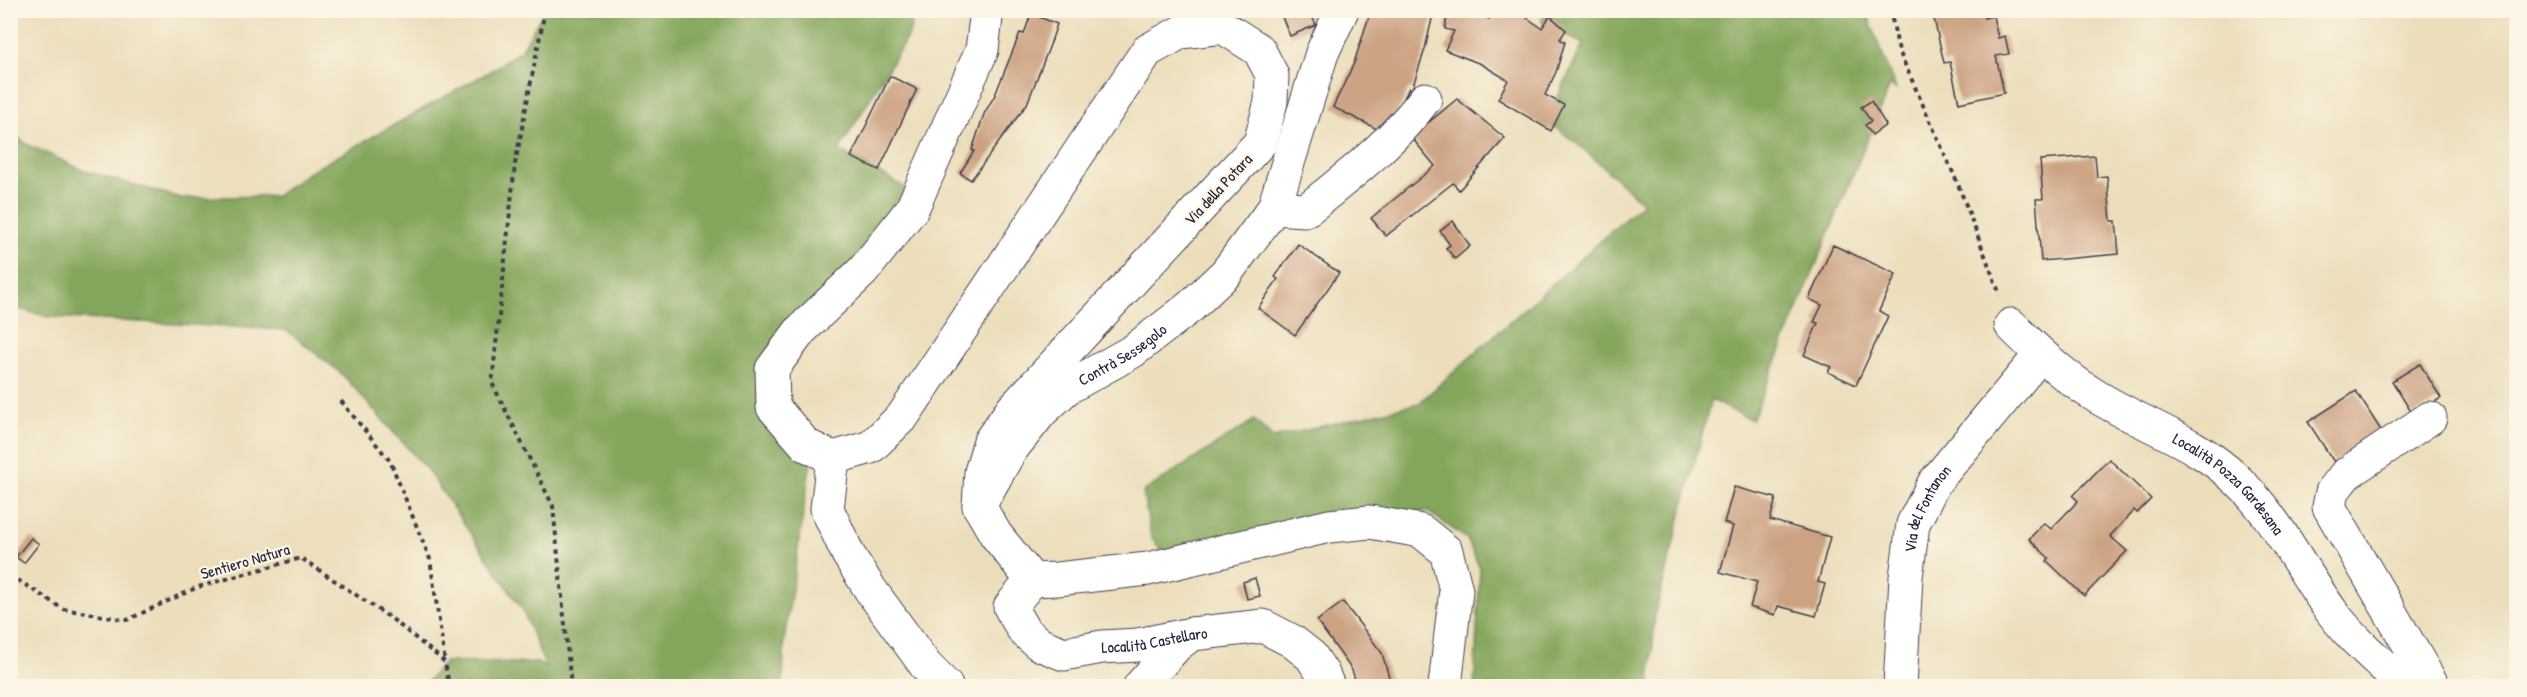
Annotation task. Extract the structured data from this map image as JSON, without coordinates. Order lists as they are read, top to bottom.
{
  "streets": {
    "street": [
      "Via della Potara",
      "Contrà Sessegolo",
      "Località Pozza Gardesana",
      "Via del Fontanon",
      "Località Castellaro"
    ],
    "path": ["Sentiero Natura"]
  },
  "crossings": [
    ["Via della Potara", "Contrà Sessegolo"]
  ]
}
